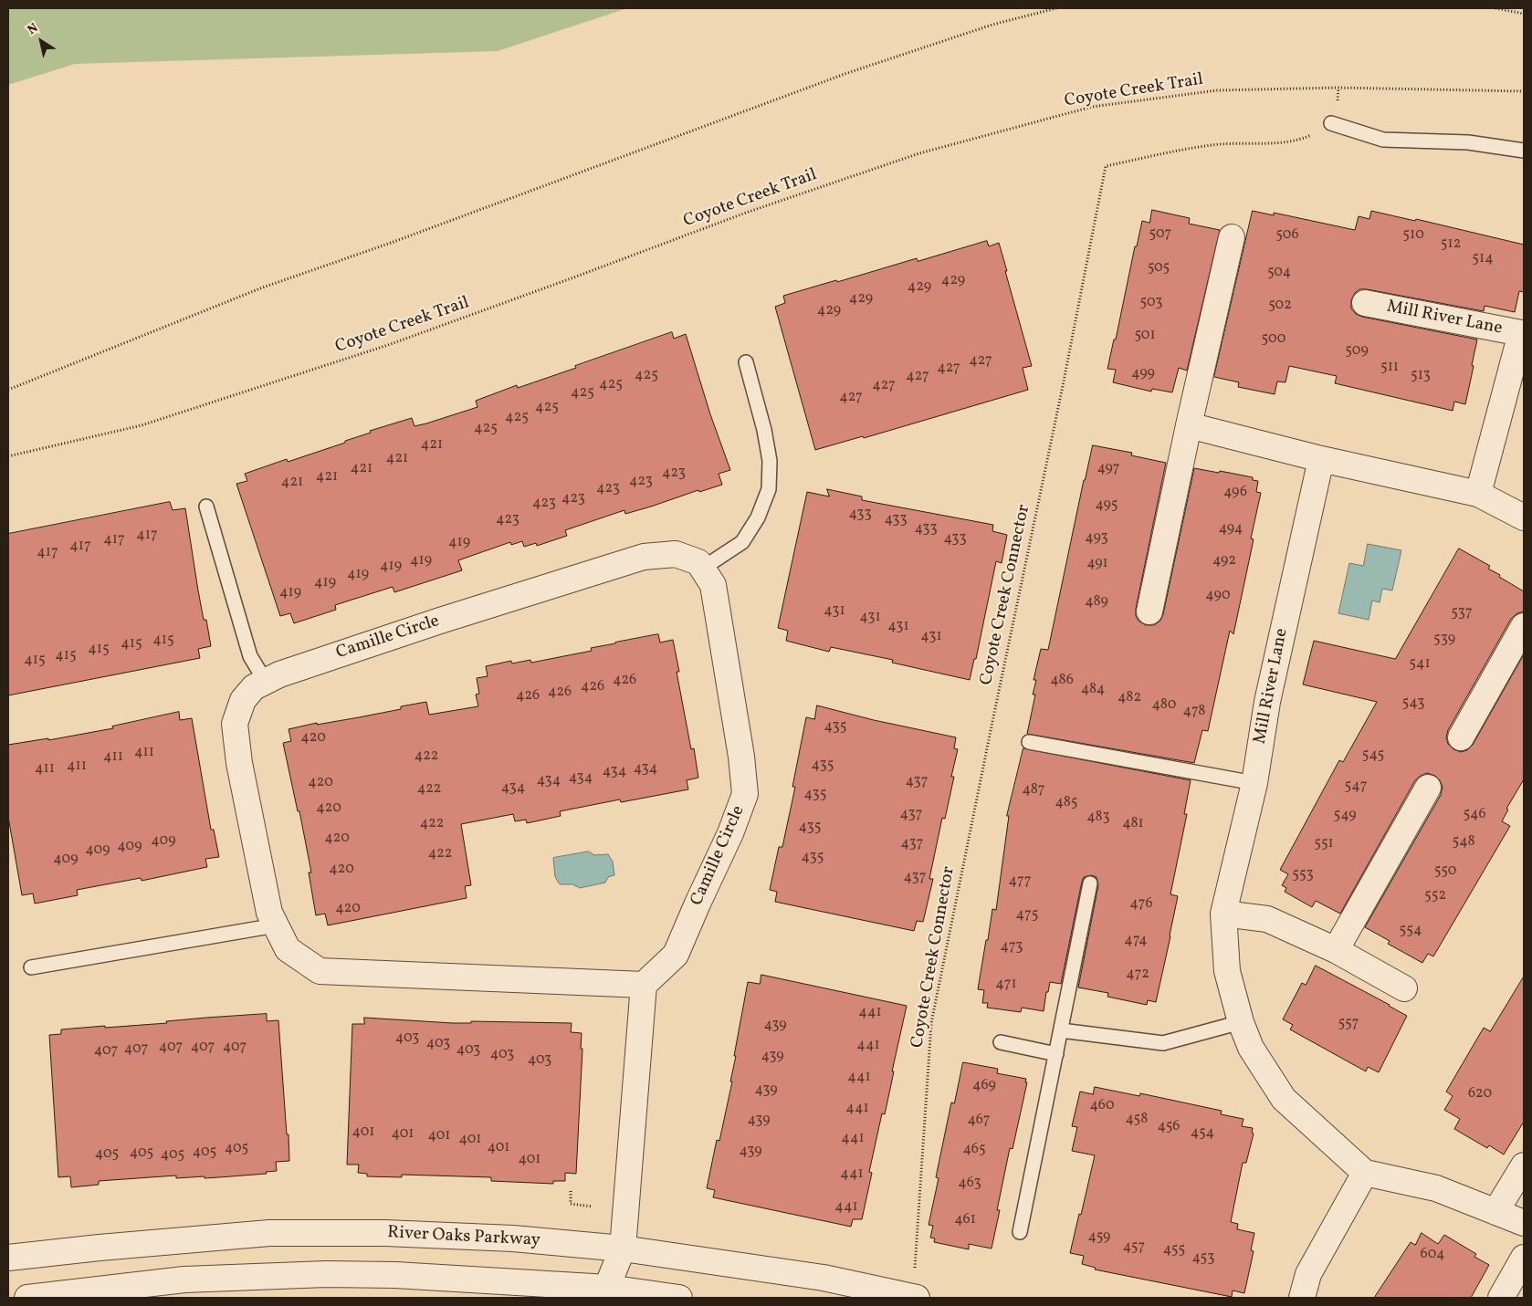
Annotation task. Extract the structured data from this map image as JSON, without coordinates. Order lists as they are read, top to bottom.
{
  "streets": {
    "street": ["Mill River Lane", "Camille Circle", "River Oaks Parkway"],
    "path": ["Coyote Creek Trail", "Coyote Creek Connector"]
  },
  "crossings": [
    ["Coyote Creek Connector", "River Oaks Parkway"]
  ],
  "house_numbers": [
    "507",
    "506",
    "510",
    "512",
    "514",
    "505",
    "504",
    "429",
    "429",
    "429",
    "503",
    "502",
    "429",
    "501",
    "500",
    "509",
    "427",
    "511",
    "427",
    "499",
    "425",
    "513",
    "427",
    "425",
    "427",
    "425",
    "427",
    "425",
    "425",
    "425",
    "421",
    "421",
    "421",
    "497",
    "423",
    "421",
    "423",
    "421",
    "423",
    "496",
    "423",
    "423",
    "495",
    "433",
    "423",
    "433",
    "433",
    "494",
    "417",
    "493",
    "433",
    "417",
    "419",
    "417",
    "417",
    "419",
    "492",
    "491",
    "419",
    "419",
    "419",
    "419",
    "490",
    "489",
    "431",
    "537",
    "431",
    "431",
    "431",
    "539",
    "415",
    "415",
    "415",
    "415",
    "415",
    "541",
    "426",
    "486",
    "426",
    "484",
    "426",
    "426",
    "482",
    "543",
    "480",
    "478",
    "435",
    "420",
    "411",
    "545",
    "422",
    "411",
    "435",
    "411",
    "411",
    "434",
    "434",
    "434",
    "434",
    "437",
    "420",
    "547",
    "434",
    "422",
    "487",
    "435",
    "485",
    "420",
    "437",
    "546",
    "549",
    "483",
    "422",
    "481",
    "435",
    "420",
    "409",
    "548",
    "437",
    "551",
    "409",
    "409",
    "422",
    "435",
    "409",
    "420",
    "550",
    "553",
    "437",
    "477",
    "552",
    "476",
    "420",
    "475",
    "554",
    "474",
    "473",
    "472",
    "471",
    "441",
    "557",
    "439",
    "403",
    "403",
    "441",
    "407",
    "407",
    "407",
    "407",
    "403",
    "407",
    "403",
    "439",
    "403",
    "441",
    "469",
    "439",
    "620",
    "460",
    "441",
    "458",
    "439",
    "467",
    "456",
    "401",
    "454",
    "401",
    "401",
    "441",
    "401",
    "401",
    "405",
    "465",
    "439",
    "405",
    "405",
    "405",
    "405",
    "401",
    "441",
    "463",
    "441",
    "461",
    "459",
    "457",
    "455",
    "604",
    "453"
  ],
  "north": "top left"
}
